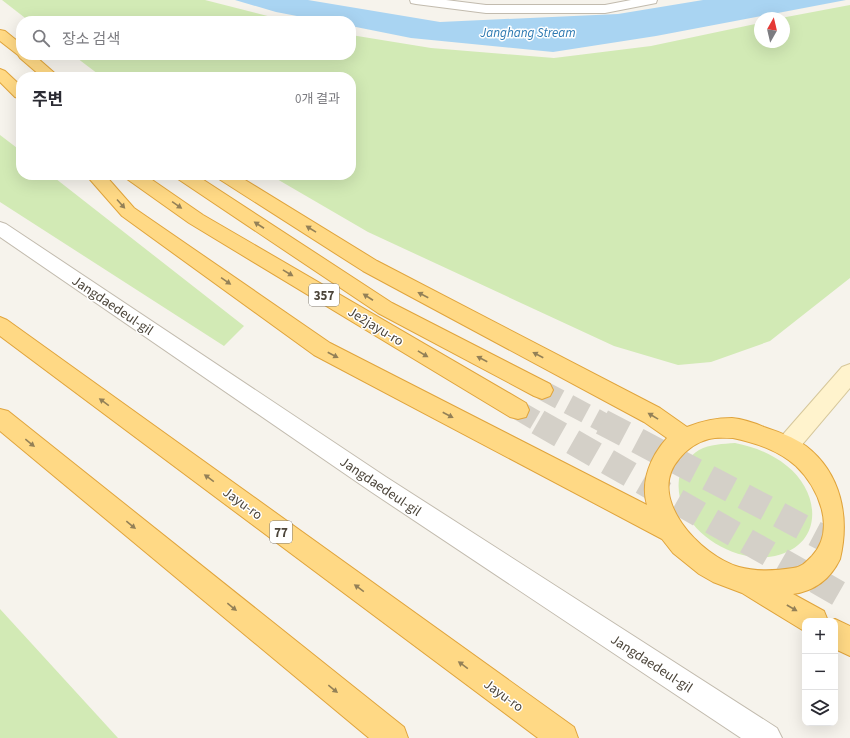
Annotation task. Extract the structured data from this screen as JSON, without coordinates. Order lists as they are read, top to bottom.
{
  "streets": {
    "highway": [
      "357",
      "Je2jayu-ro",
      "Jayu-ro",
      "77"
    ],
    "street": ["Jangdaedeul-gil"]
  },
  "water": ["Janghang Stream"],
  "north": "top",
  "page": {
    "search": "장소 검색",
    "heading": ["주변", "0개 결과"],
    "map_buttons": ["+", "−"]
  }
}
